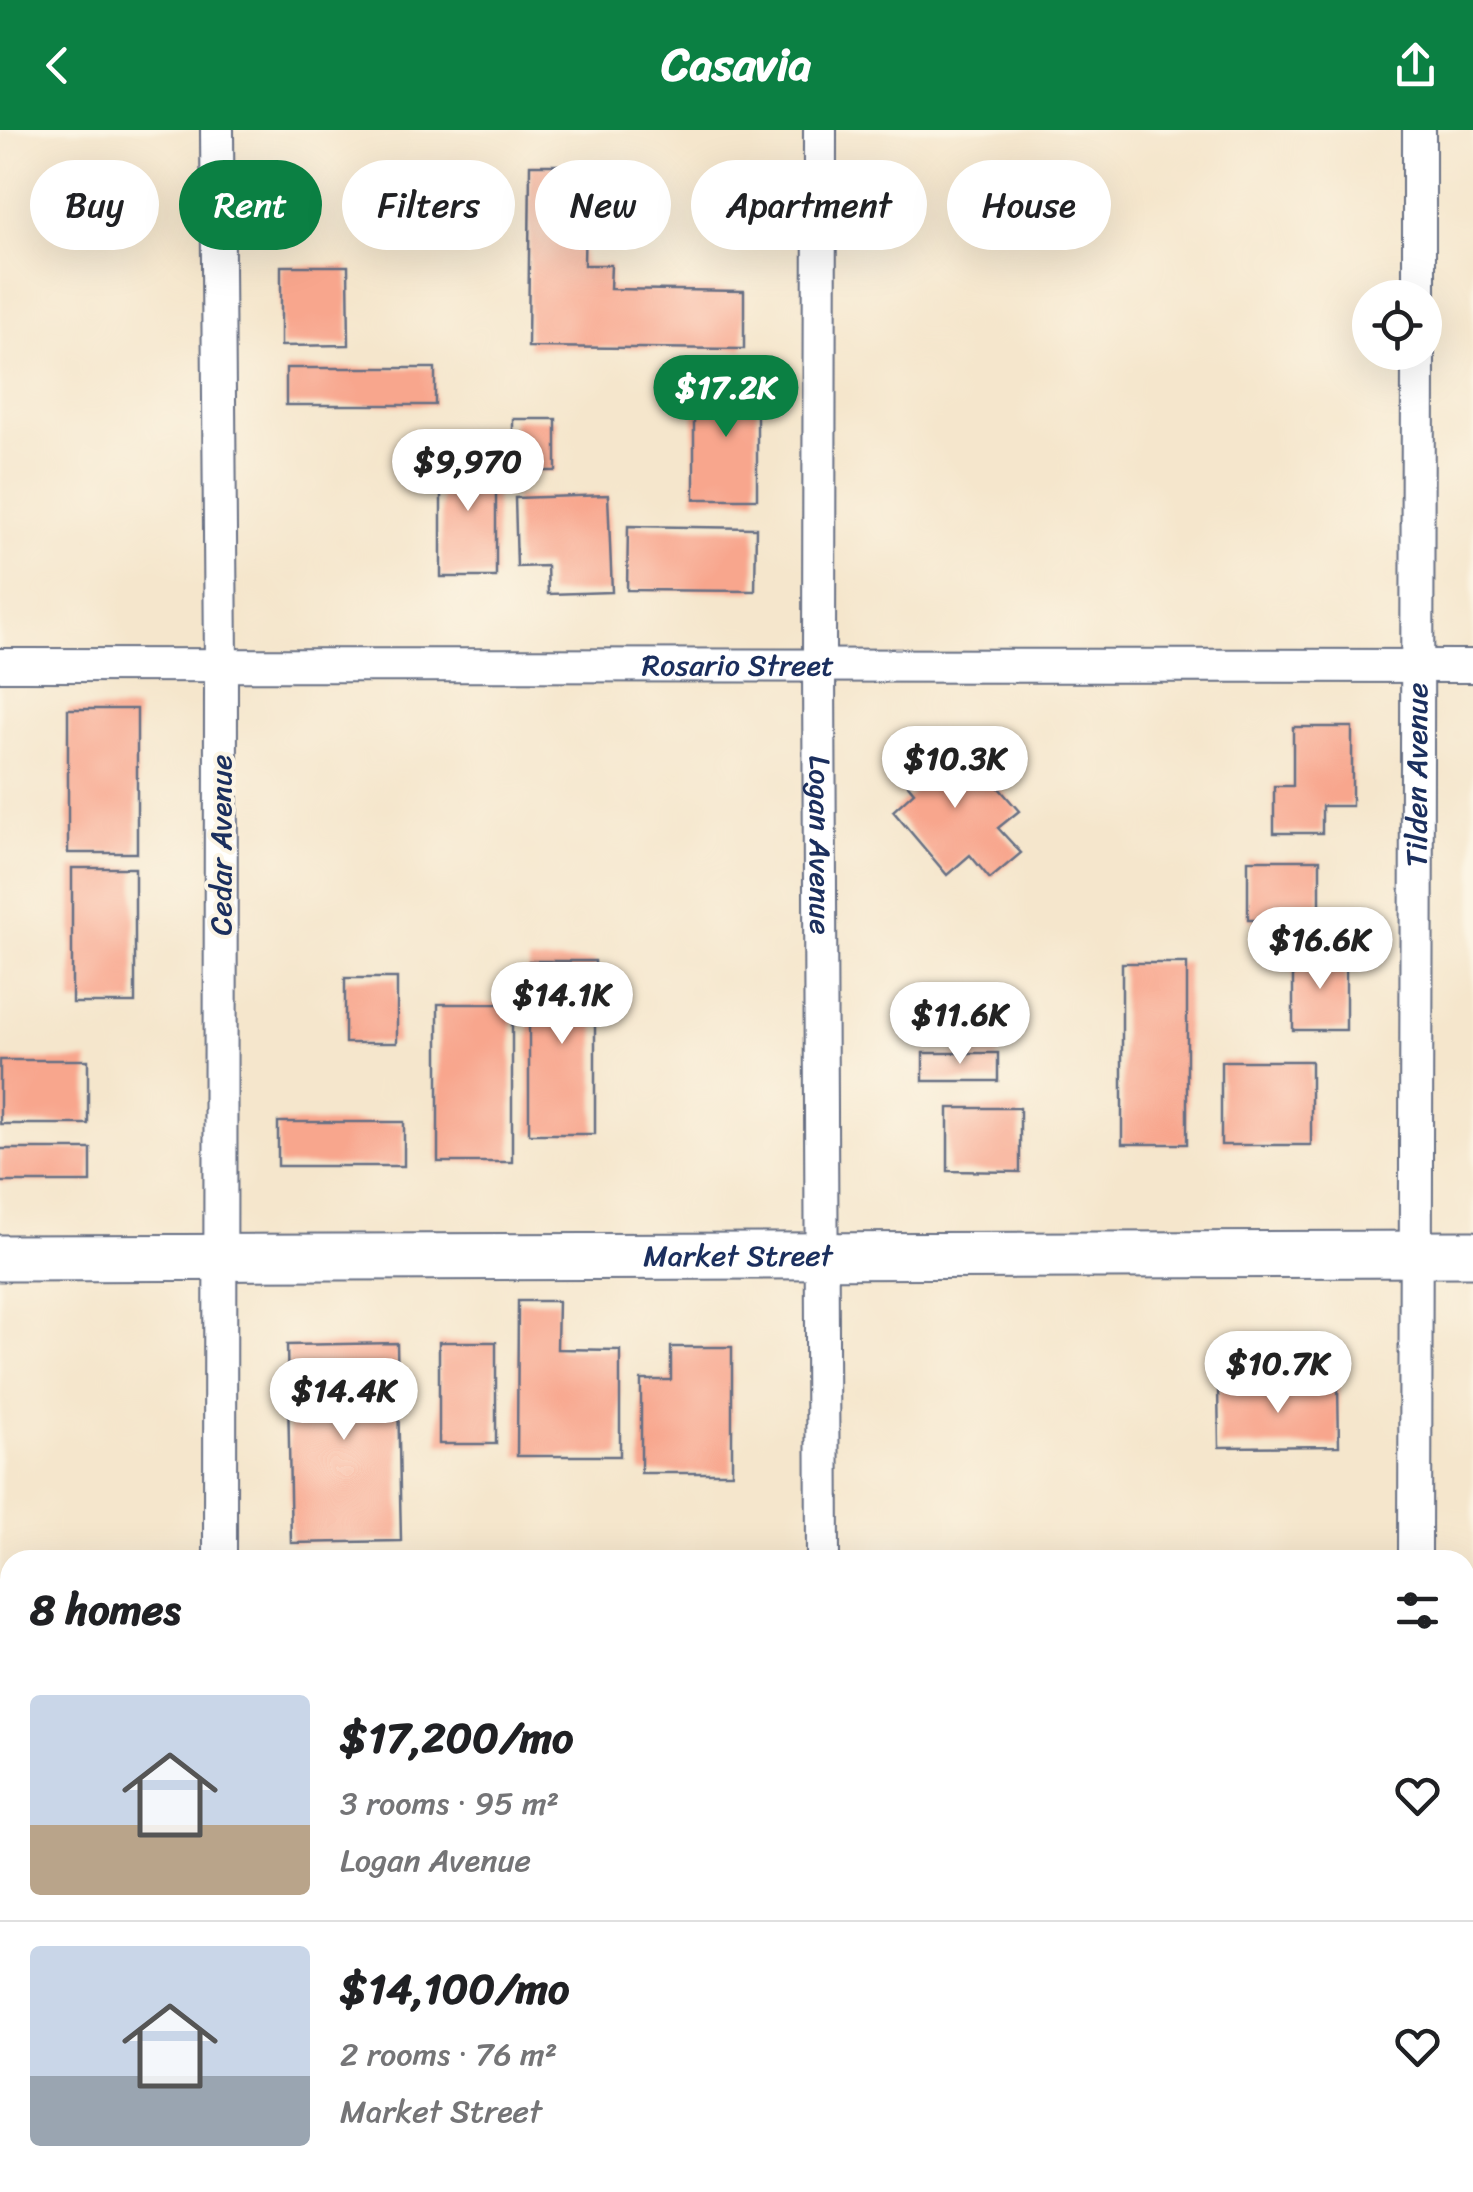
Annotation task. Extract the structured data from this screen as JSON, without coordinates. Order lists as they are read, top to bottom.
{
  "streets": {
    "street": [
      "Rosario Street",
      "Tilden Avenue",
      "Cedar Avenue",
      "Logan Avenue",
      "Market Street"
    ]
  },
  "crossings": [
    ["Rosario Street", "Tilden Avenue"],
    ["Rosario Street", "Cedar Avenue"],
    ["Rosario Street", "Logan Avenue"],
    ["Tilden Avenue", "Market Street"],
    ["Cedar Avenue", "Market Street"],
    ["Logan Avenue", "Market Street"]
  ],
  "page": {
    "header": "Casavia",
    "chip": [
      "Buy",
      "Rent",
      "Filters",
      "New",
      "Apartment",
      "House"
    ],
    "price": [
      "$17.2K",
      "$9,970",
      "$10.3K",
      "$16.6K",
      "$14.1K",
      "$11.6K",
      "$10.7K",
      "$14.4K"
    ],
    "heading": "8 homes",
    "list": [
      {
        "name": "$17,200/mo",
        "note": "3 rooms · 95 m² · Logan Avenue"
      },
      {
        "name": "$14,100/mo",
        "note": "2 rooms · 76 m² · Market Street"
      }
    ]
  }
}
